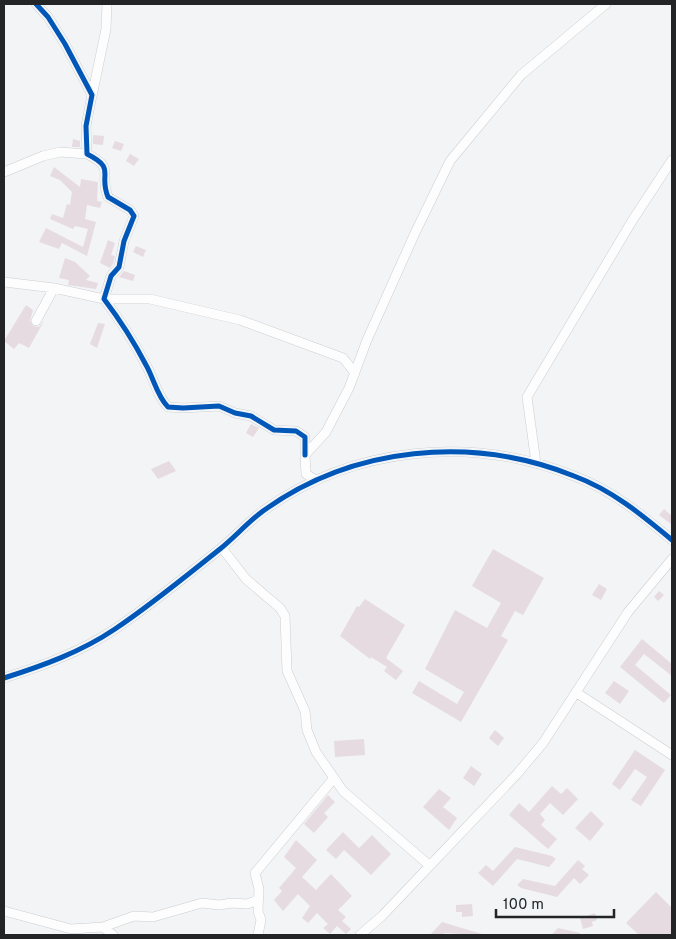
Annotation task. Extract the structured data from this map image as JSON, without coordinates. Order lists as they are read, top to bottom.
{
  "scale_bar": "100 m"
}
